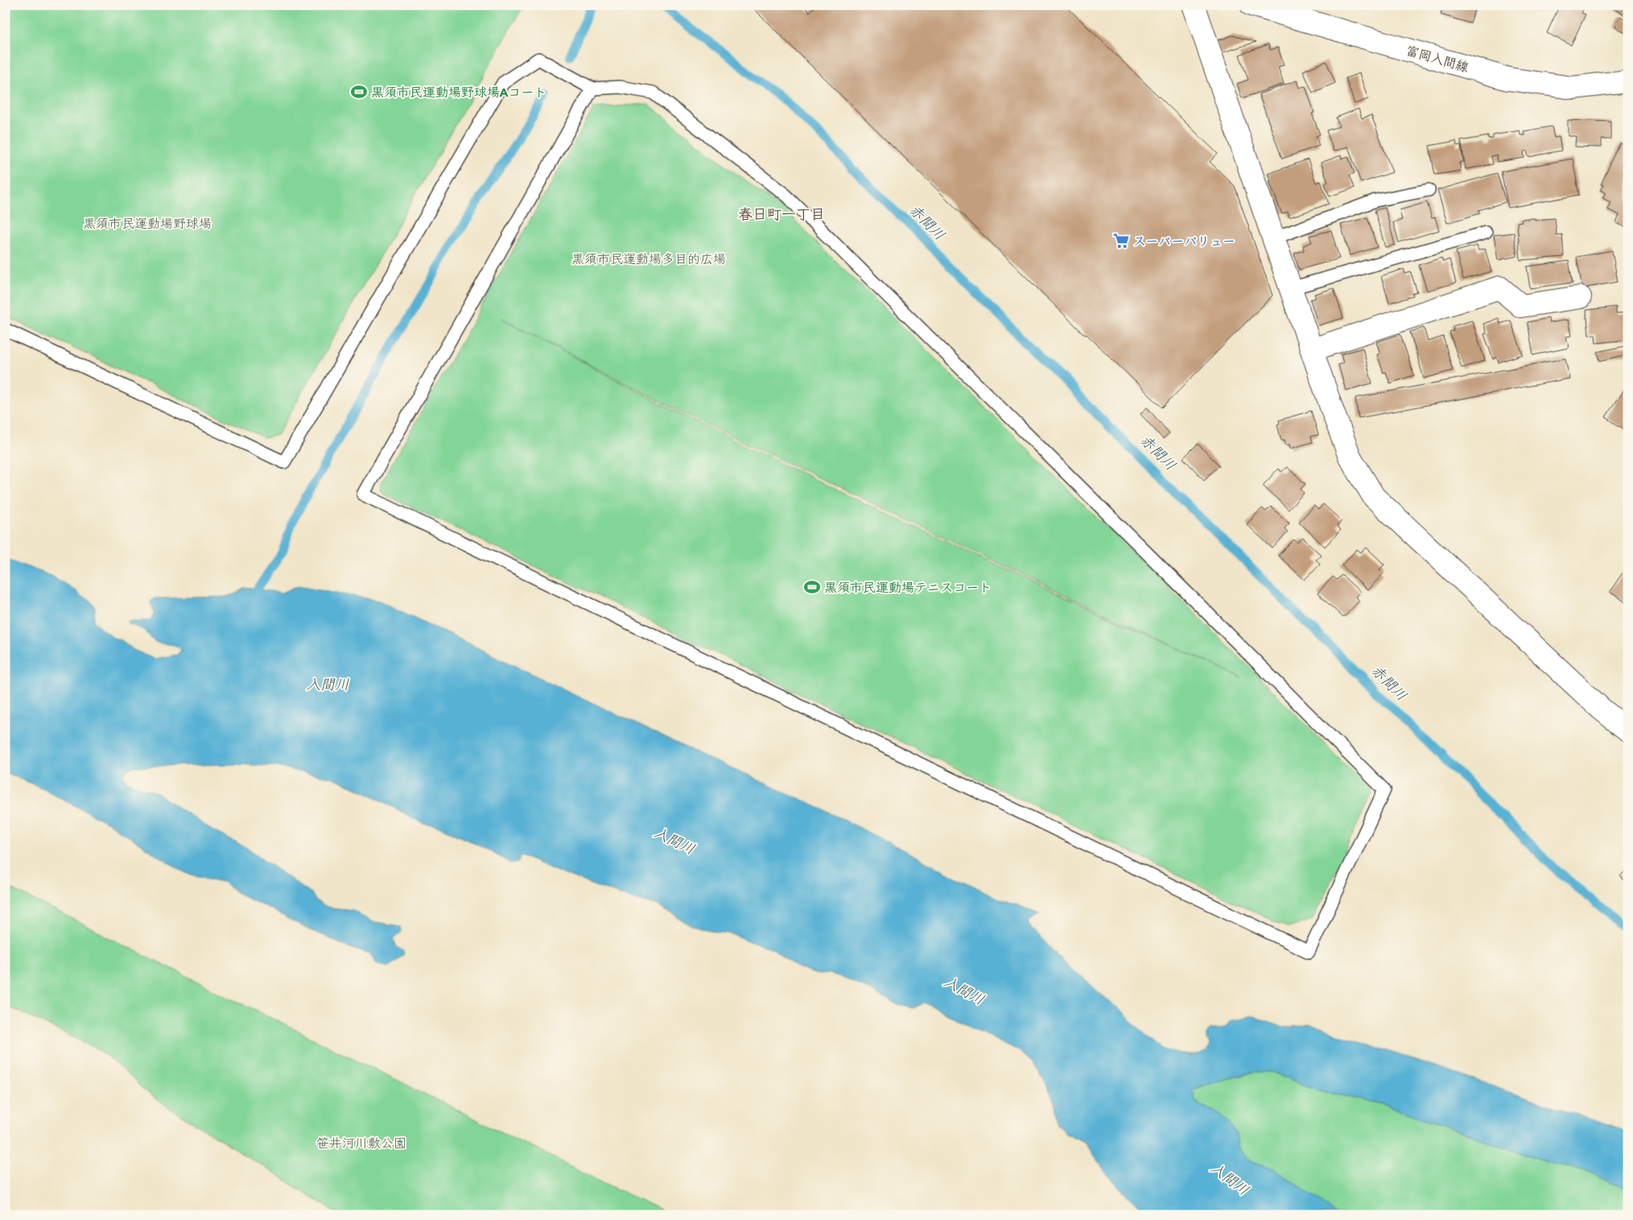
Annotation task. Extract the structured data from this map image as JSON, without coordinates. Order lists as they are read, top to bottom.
{
  "streets": {
    "street": ["富岡入間線"]
  },
  "districts": ["春日町一丁目"],
  "water": ["赤間川", "入間川"],
  "parks": ["黒須市民運動場野球場", "黒須市民運動場多目的広場", "笹井河川敷公園"],
  "places": {
    "sports": ["黒須市民運動場野球場Aコート", "黒須市民運動場テニスコート"],
    "supermarket": ["スーパーバリュー"]
  }
}
